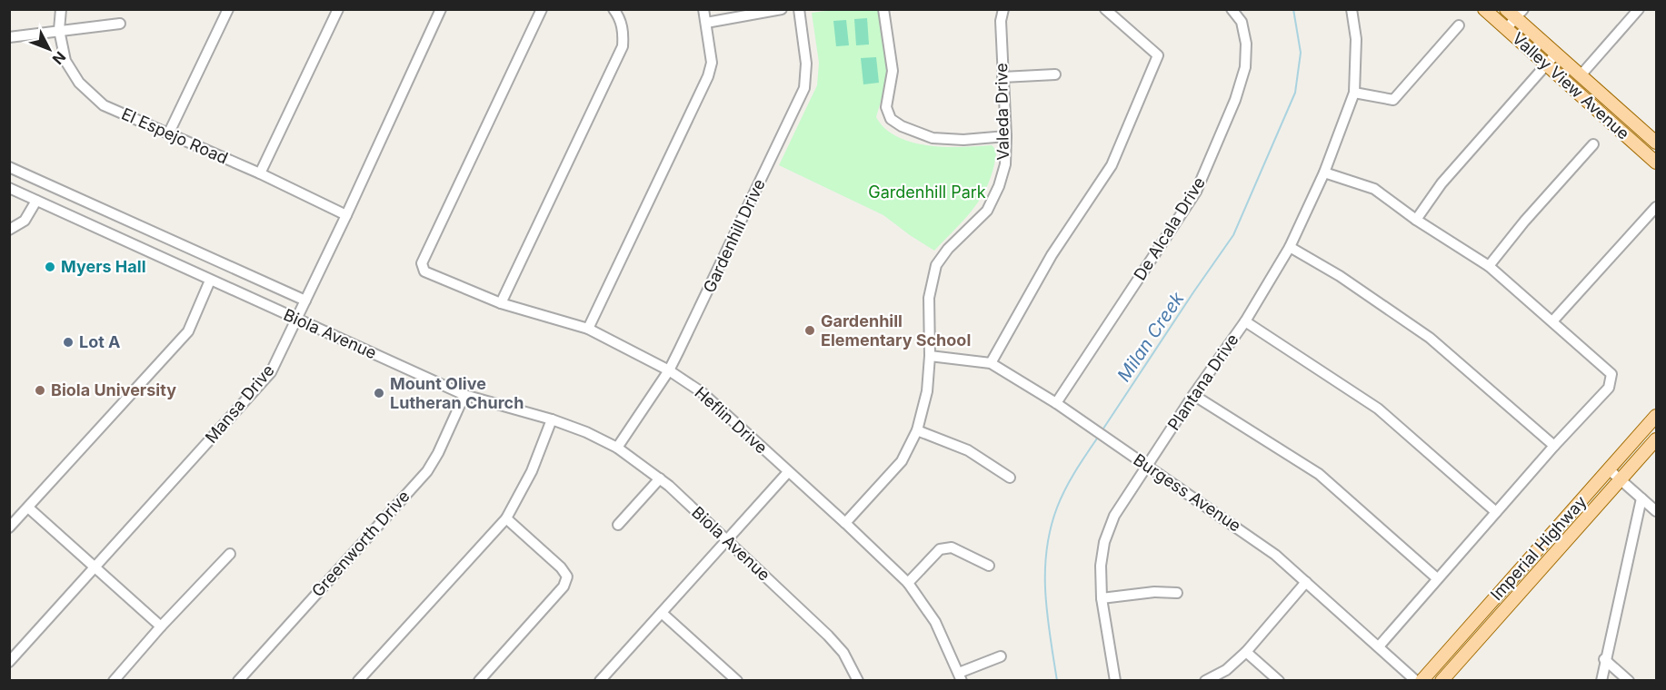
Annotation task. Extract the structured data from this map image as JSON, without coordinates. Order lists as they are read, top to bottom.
{
  "streets": {
    "main road": ["Valley View Avenue", "Imperial Highway"],
    "street": [
      "Valeda Drive",
      "El Espejo Road",
      "De Alcala Drive",
      "Gardenhill Drive",
      "Biola Avenue",
      "Plantana Drive",
      "Mansa Drive",
      "Heflin Drive",
      "Burgess Avenue",
      "Greenworth Drive"
    ]
  },
  "crossings": [
    ["Valeda Drive", "Heflin Drive"],
    ["Valeda Drive", "Burgess Avenue"],
    ["El Espejo Road", "Mansa Drive"],
    ["De Alcala Drive", "Burgess Avenue"],
    ["Gardenhill Drive", "Biola Avenue"],
    ["Gardenhill Drive", "Heflin Drive"],
    ["Biola Avenue", "Mansa Drive"],
    ["Biola Avenue", "Greenworth Drive"],
    ["Plantana Drive", "Burgess Avenue"]
  ],
  "water": ["Milan Creek"],
  "parks": ["Gardenhill Park"],
  "places": [
    "Myers Hall",
    "Gardenhill Elementary School",
    "Lot A",
    "Biola University",
    "Mount Olive Lutheran Church"
  ],
  "north": "bottom right"
}
